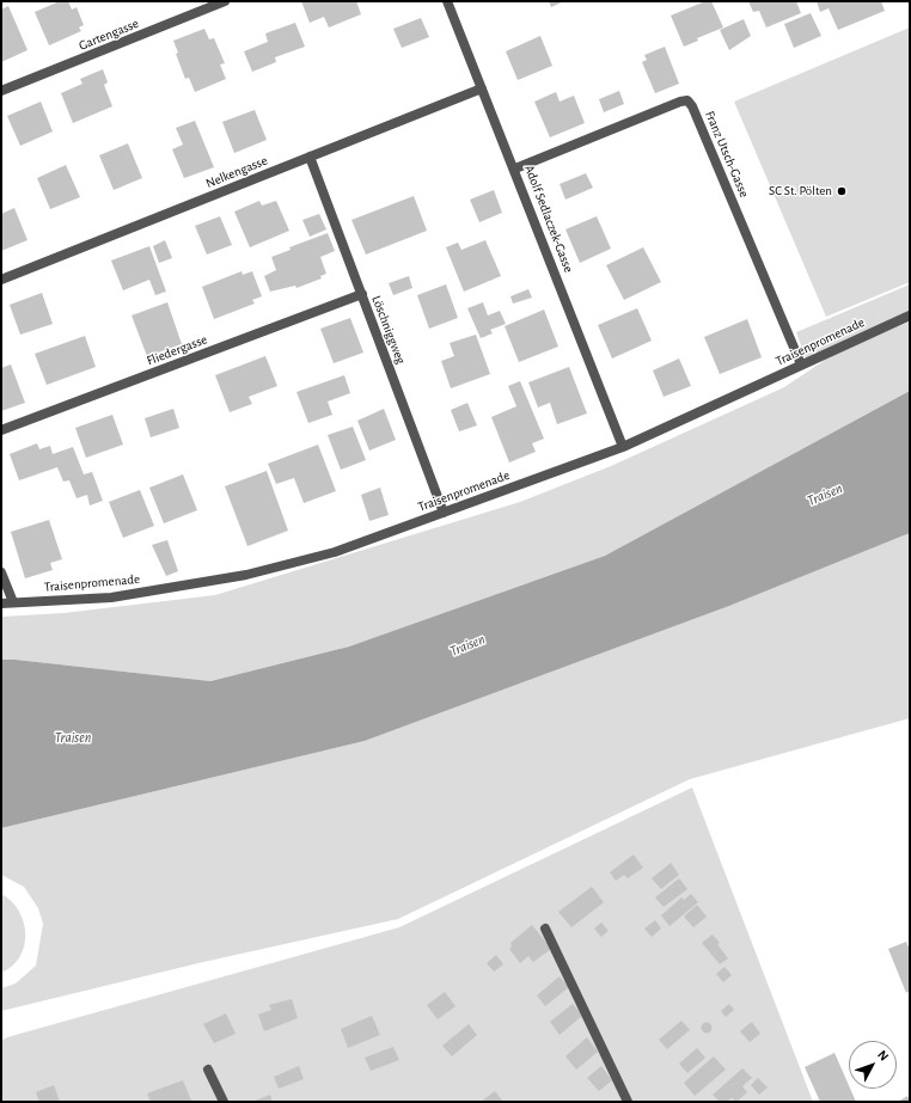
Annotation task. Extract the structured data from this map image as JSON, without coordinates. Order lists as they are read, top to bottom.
{
  "streets": {
    "street": [
      "Gartengasse",
      "Franz Utsch-Gasse",
      "Nelkengasse",
      "Adolf Sedlaczek-Gasse",
      "Löschniggweg",
      "Traisenpromenade",
      "Fliedergasse"
    ]
  },
  "crossings": [
    ["Franz Utsch-Gasse", "Adolf Sedlaczek-Gasse"],
    ["Franz Utsch-Gasse", "Traisenpromenade"],
    ["Nelkengasse", "Adolf Sedlaczek-Gasse"],
    ["Nelkengasse", "Löschniggweg"],
    ["Adolf Sedlaczek-Gasse", "Traisenpromenade"],
    ["Löschniggweg", "Traisenpromenade"],
    ["Löschniggweg", "Fliedergasse"]
  ],
  "water": ["Traisen"],
  "places": ["SC St. Pölten"],
  "north": "top right"
}
